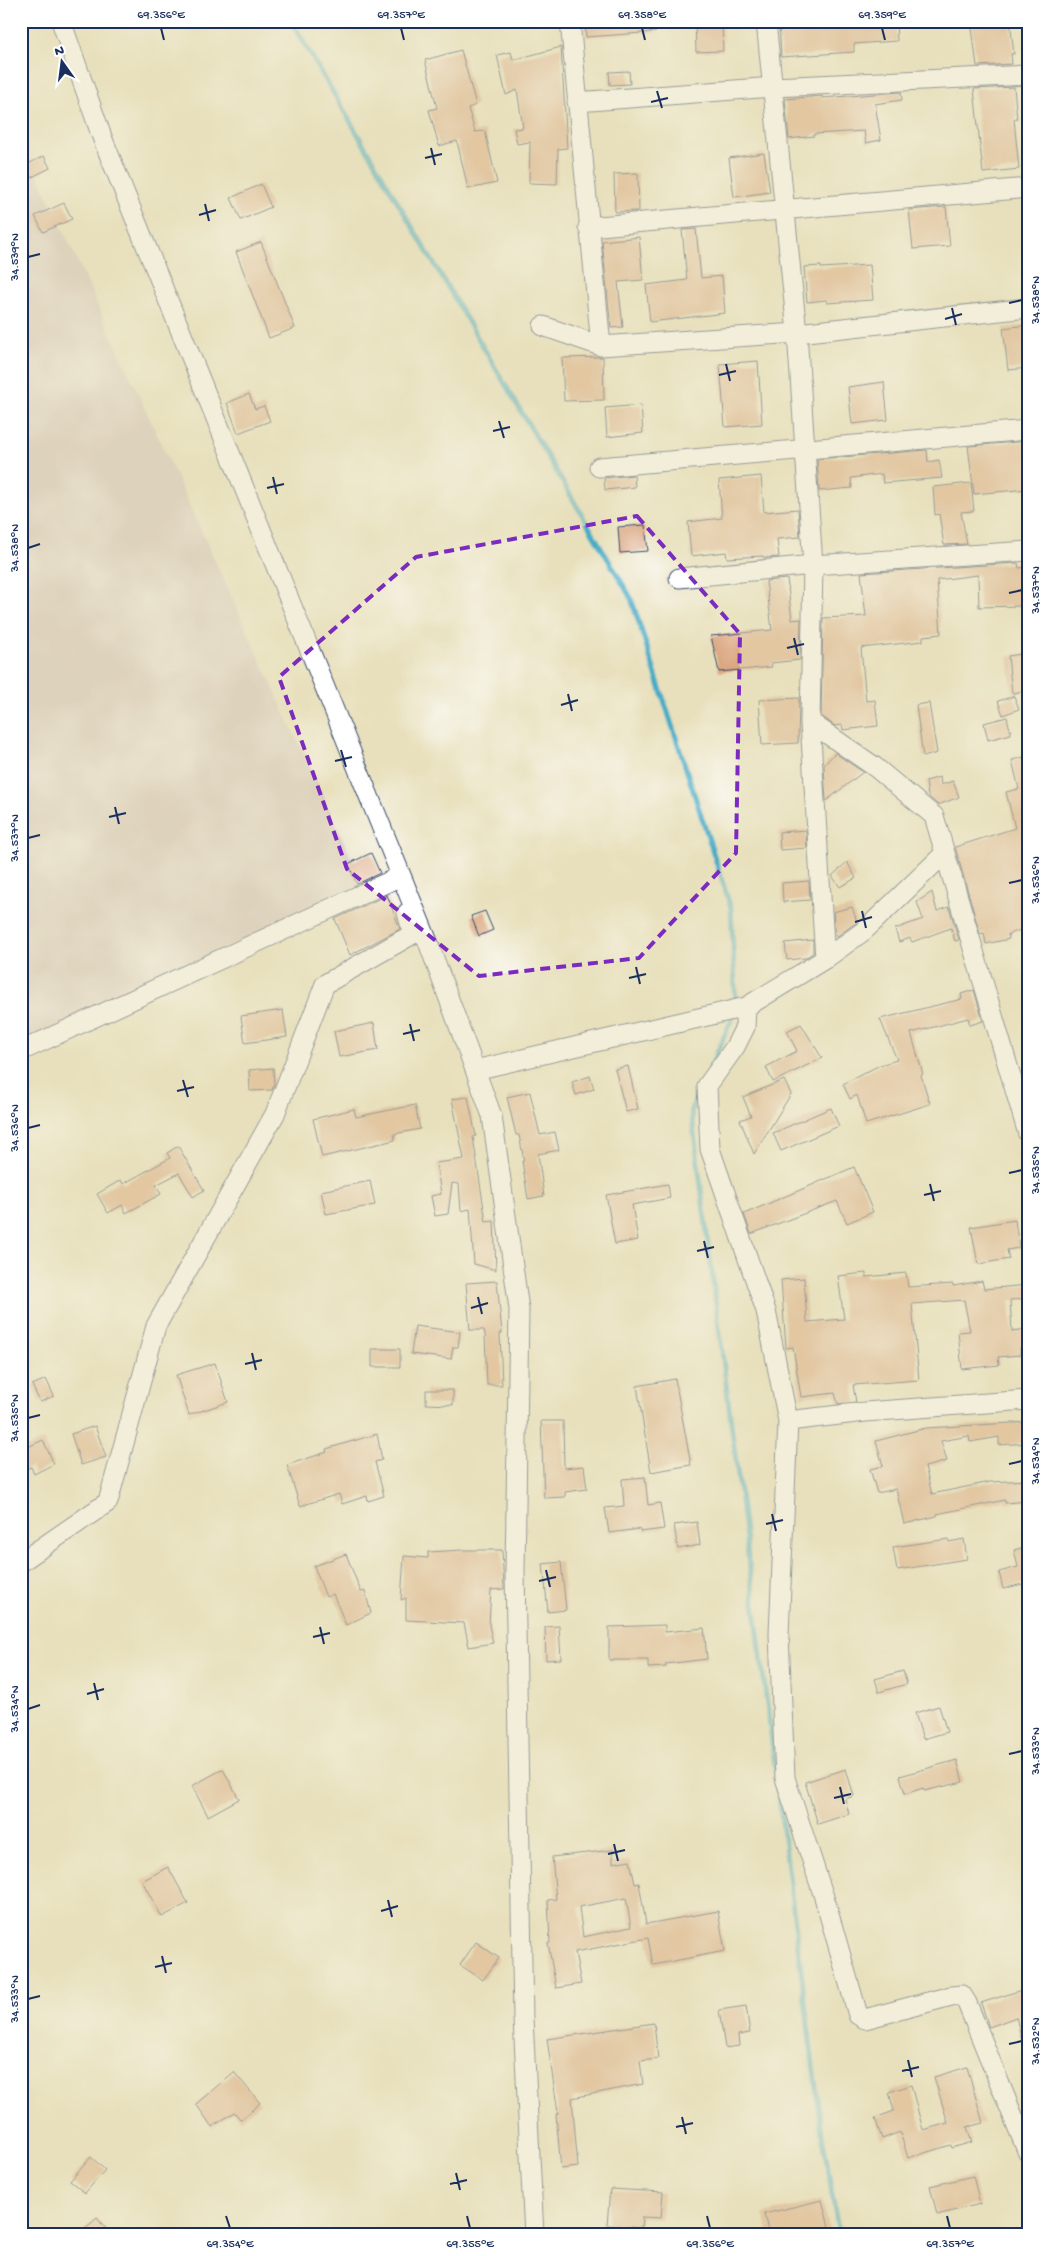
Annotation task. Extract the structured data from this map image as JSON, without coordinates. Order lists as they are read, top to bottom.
{
  "north": "top",
  "coordinates": [
    "69.356°E",
    "69.357°E",
    "69.358°E",
    "69.359°E",
    "34.539°N",
    "34.538°N",
    "34.537°N",
    "34.536°N",
    "34.535°N",
    "34.534°N",
    "34.533°N",
    "34.532°N",
    "69.354°E",
    "69.355°E"
  ]
}
